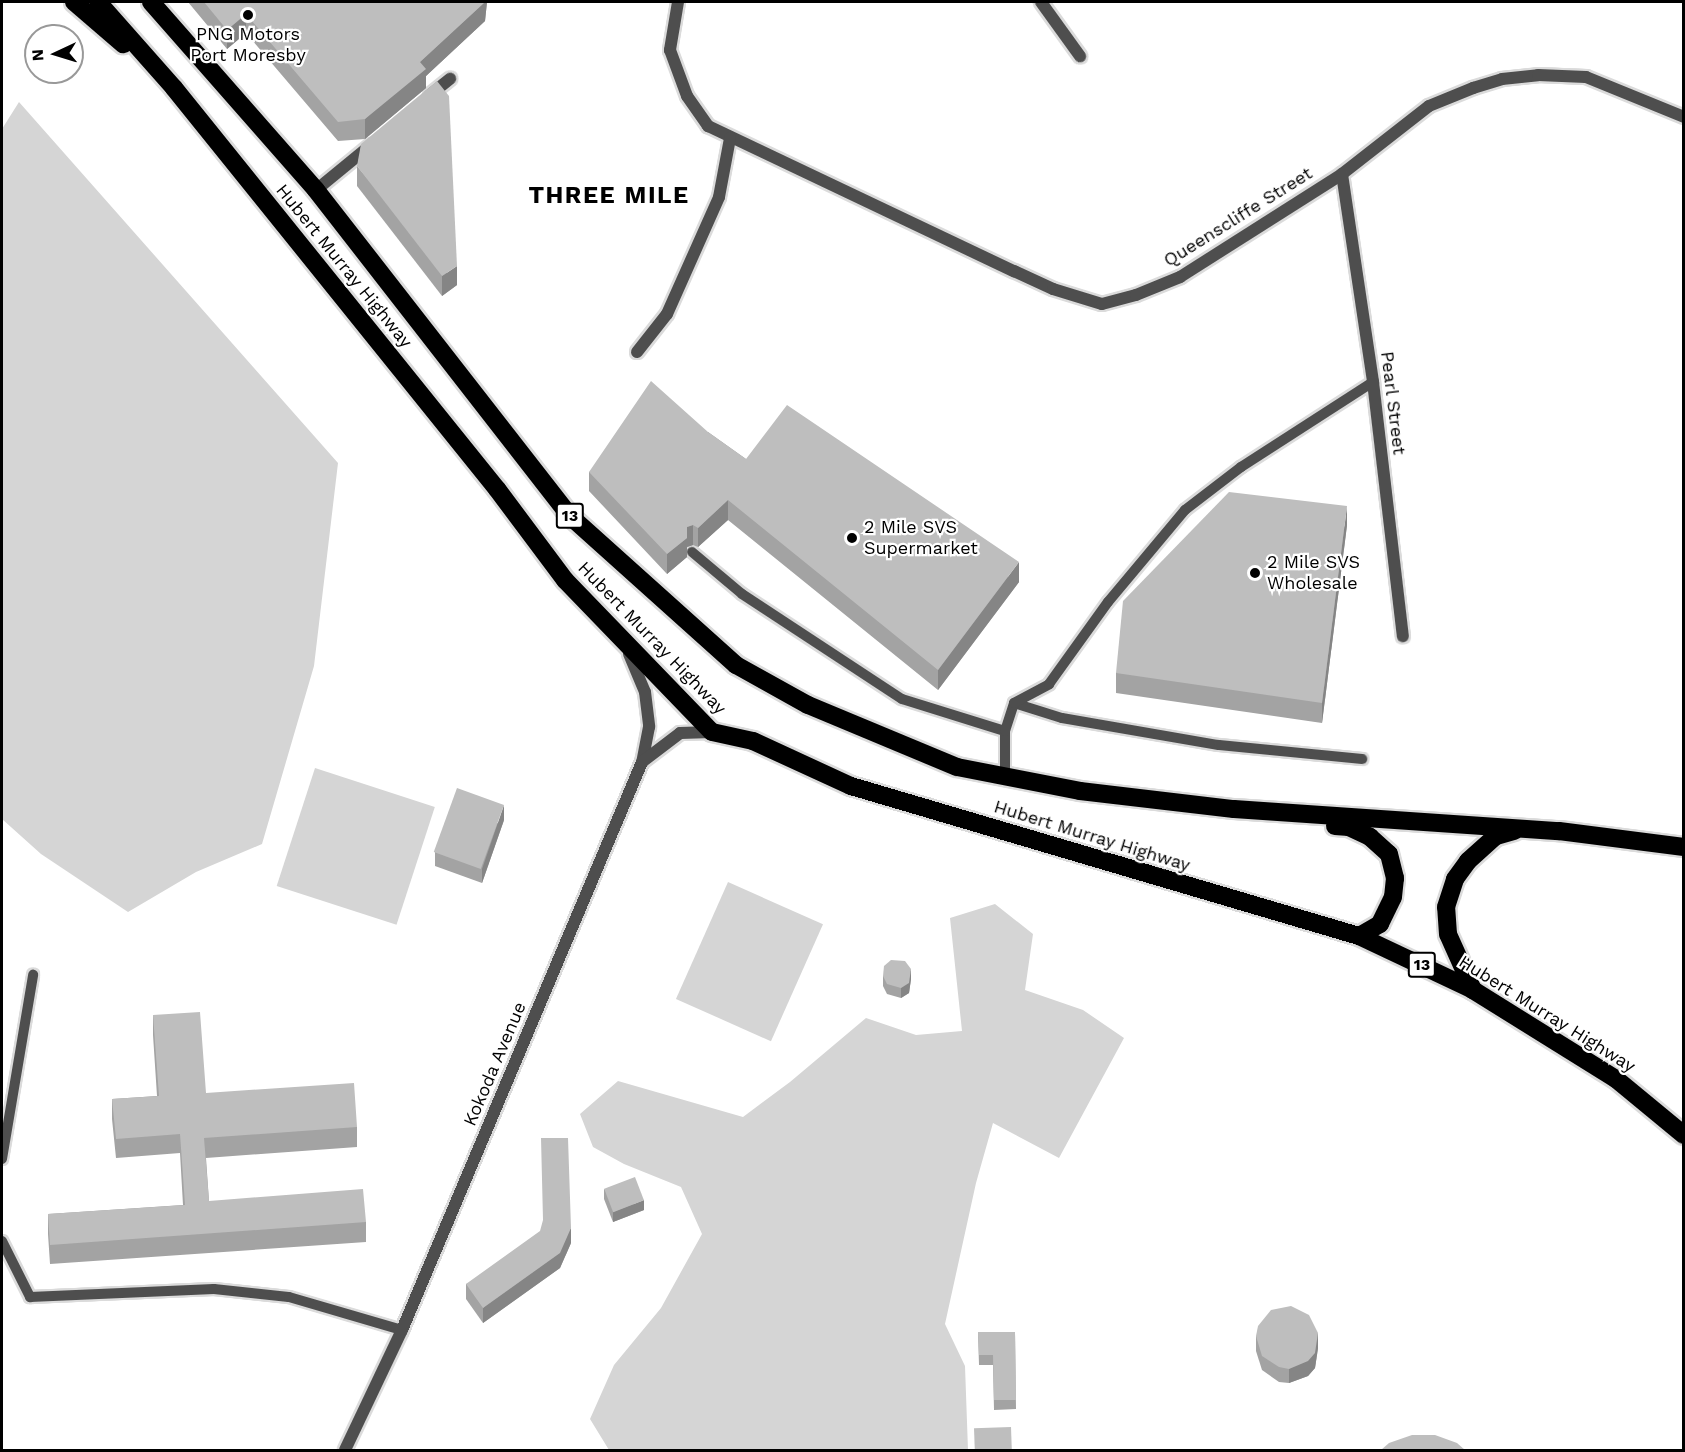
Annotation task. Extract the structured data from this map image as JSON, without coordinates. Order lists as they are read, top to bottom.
{
  "streets": {
    "highway": ["Hubert Murray Highway", "13"],
    "street": ["Queenscliffe Street", "Pearl Street", "Kokoda Avenue"]
  },
  "crossings": [
    ["Queenscliffe Street", "Pearl Street"],
    ["Hubert Murray Highway", "Kokoda Avenue"]
  ],
  "districts": ["THREE MILE"],
  "places": ["PNG Motors Port Moresby", "2 Mile SVS Supermarket", "2 Mile SVS Wholesale"],
  "north": "left"
}
